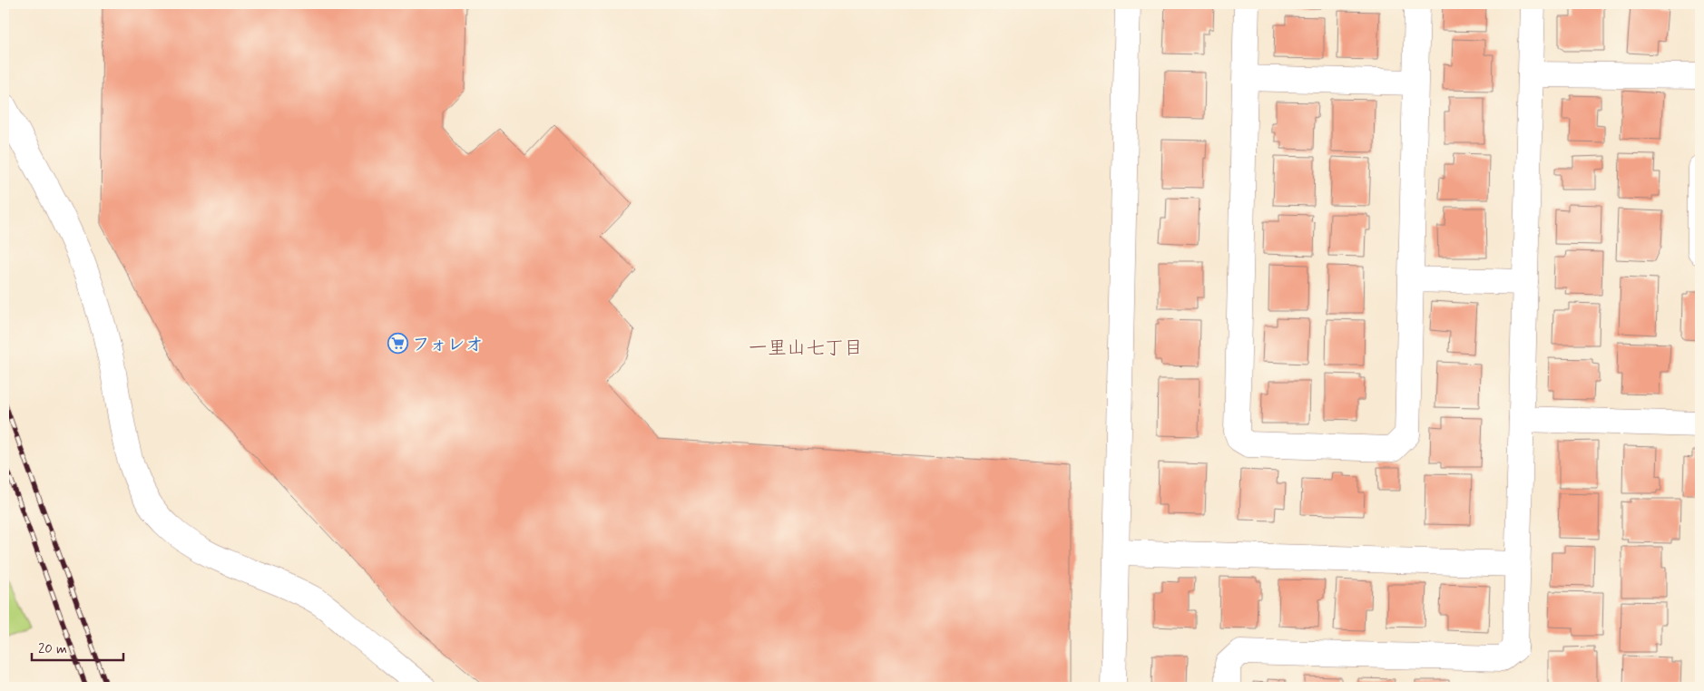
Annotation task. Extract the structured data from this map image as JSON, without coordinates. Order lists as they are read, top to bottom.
{
  "districts": ["一里山七丁目"],
  "places": {
    "supermarket": ["フォレオ"]
  },
  "scale_bar": "20 m"
}
